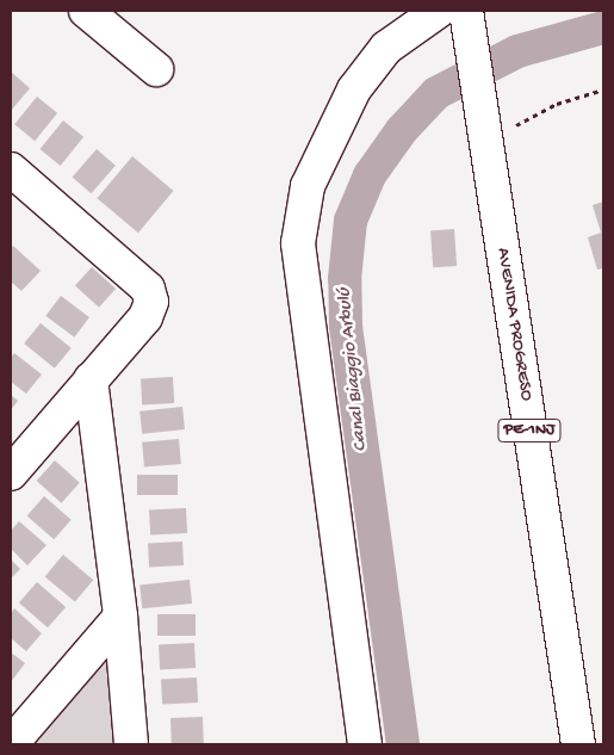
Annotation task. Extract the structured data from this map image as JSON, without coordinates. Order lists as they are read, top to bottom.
{
  "streets": {
    "street": ["AVENIDA PROGRESO", "PE-1NJ"]
  },
  "water": ["Canal Biaggio Arbulú"]
}
